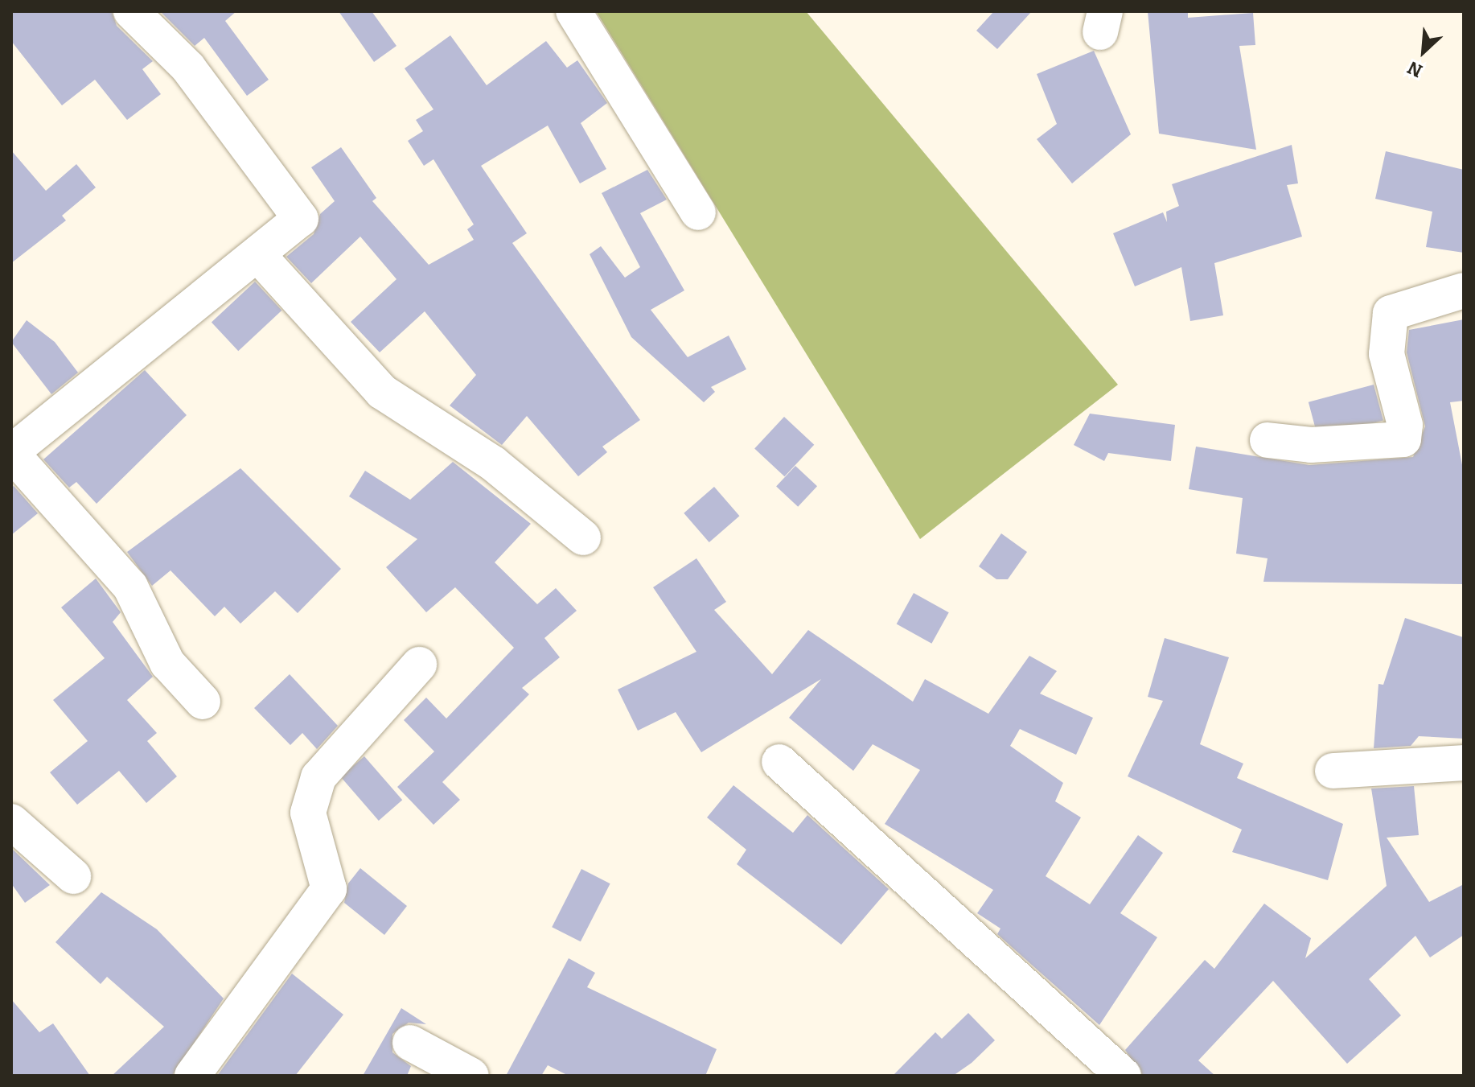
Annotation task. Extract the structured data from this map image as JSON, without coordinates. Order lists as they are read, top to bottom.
{
  "north": "bottom left"
}
